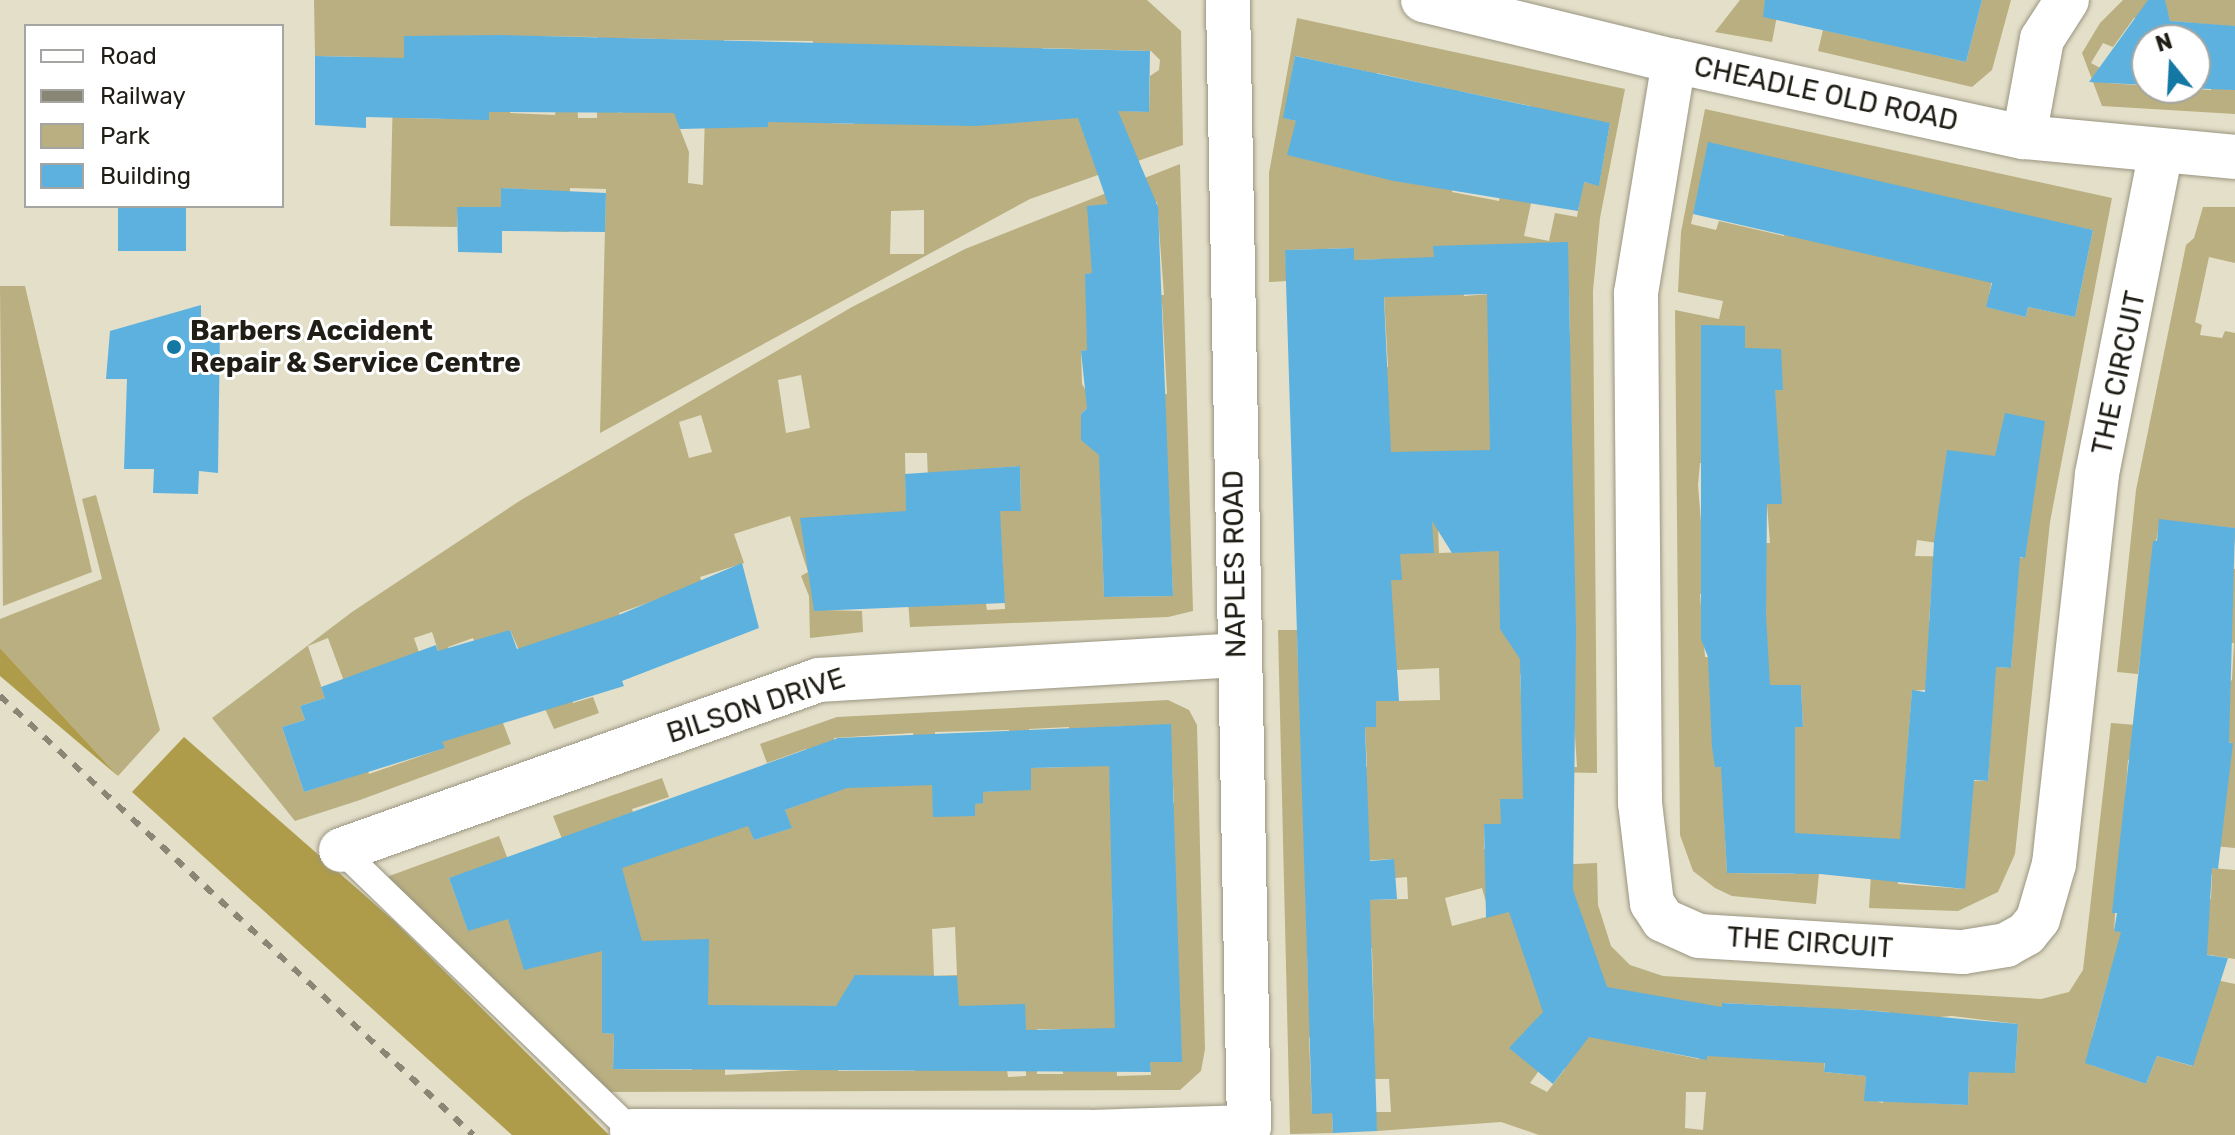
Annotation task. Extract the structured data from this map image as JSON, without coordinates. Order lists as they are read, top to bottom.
{
  "streets": {
    "street": [
      "CHEADLE OLD ROAD",
      "THE CIRCUIT",
      "NAPLES ROAD",
      "BILSON DRIVE"
    ]
  },
  "crossings": [
    ["CHEADLE OLD ROAD", "THE CIRCUIT"],
    ["NAPLES ROAD", "BILSON DRIVE"]
  ],
  "places": ["Barbers Accident Repair & Service Centre"],
  "legend": [
    "Road",
    "Railway",
    "Park",
    "Building"
  ],
  "north": "top"
}
